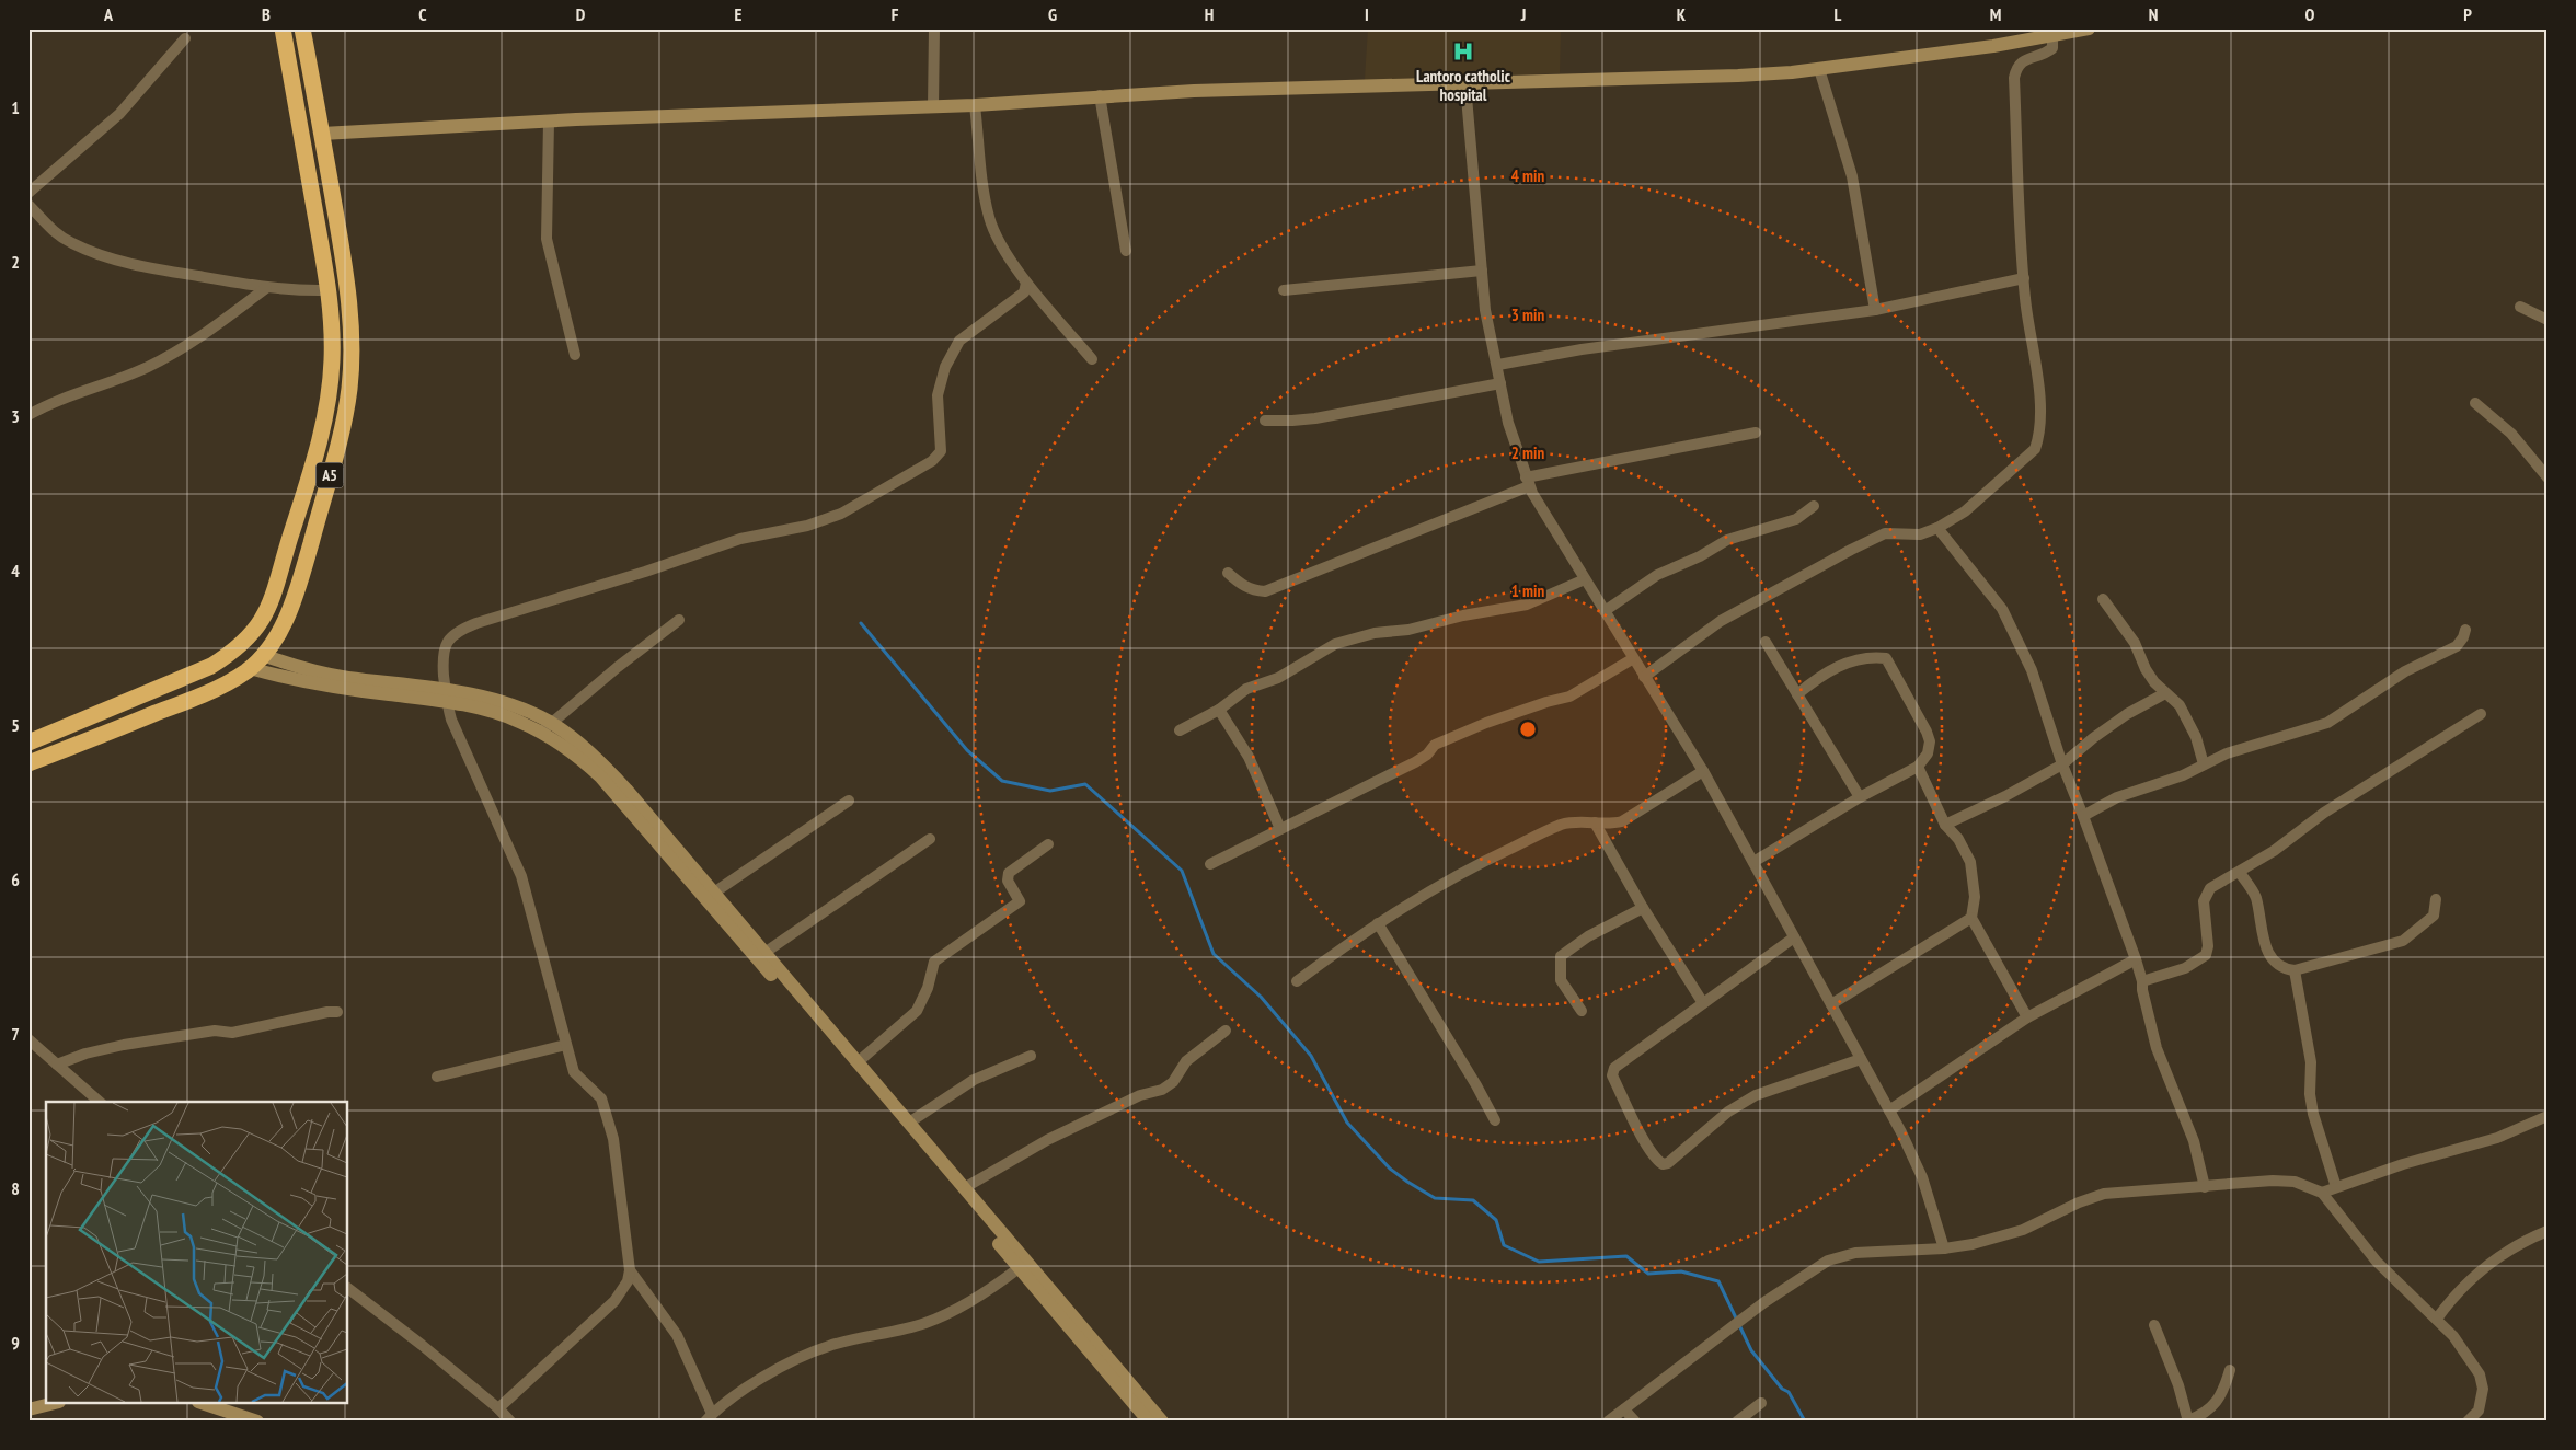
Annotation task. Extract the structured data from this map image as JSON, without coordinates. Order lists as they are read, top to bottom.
{
  "streets": {
    "highway": ["A5"]
  },
  "places": {
    "hospital": ["Lantoro catholic hospital"]
  },
  "grid": {
    "columns": [
      "A",
      "B",
      "C",
      "D",
      "E",
      "F",
      "G",
      "H",
      "I",
      "J",
      "K",
      "L",
      "M",
      "N",
      "O",
      "P"
    ],
    "rows": [
      "1",
      "2",
      "3",
      "4",
      "5",
      "6",
      "7",
      "8",
      "9"
    ]
  },
  "rings": [
    "4 min",
    "3 min",
    "2 min",
    "1 min"
  ]
}
